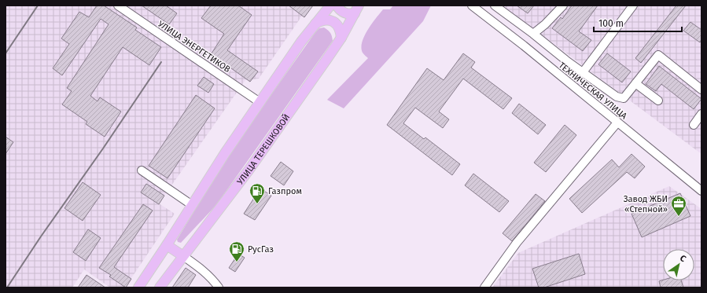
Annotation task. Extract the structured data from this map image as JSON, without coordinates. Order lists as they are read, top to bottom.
{
  "streets": {
    "main road": ["УЛИЦА ТЕРЕШКОВОЙ"],
    "street": ["УЛИЦА ЭНЕРГЕТИКОВ", "ТЕХНИЧЕСКАЯ УЛИЦА"]
  },
  "places": {
    "fuel station": ["Газпром", "РусГаз"],
    "office": ["Завод ЖБИ «Степной»"]
  },
  "scale_bar": "100 m",
  "north": "top right"
}
